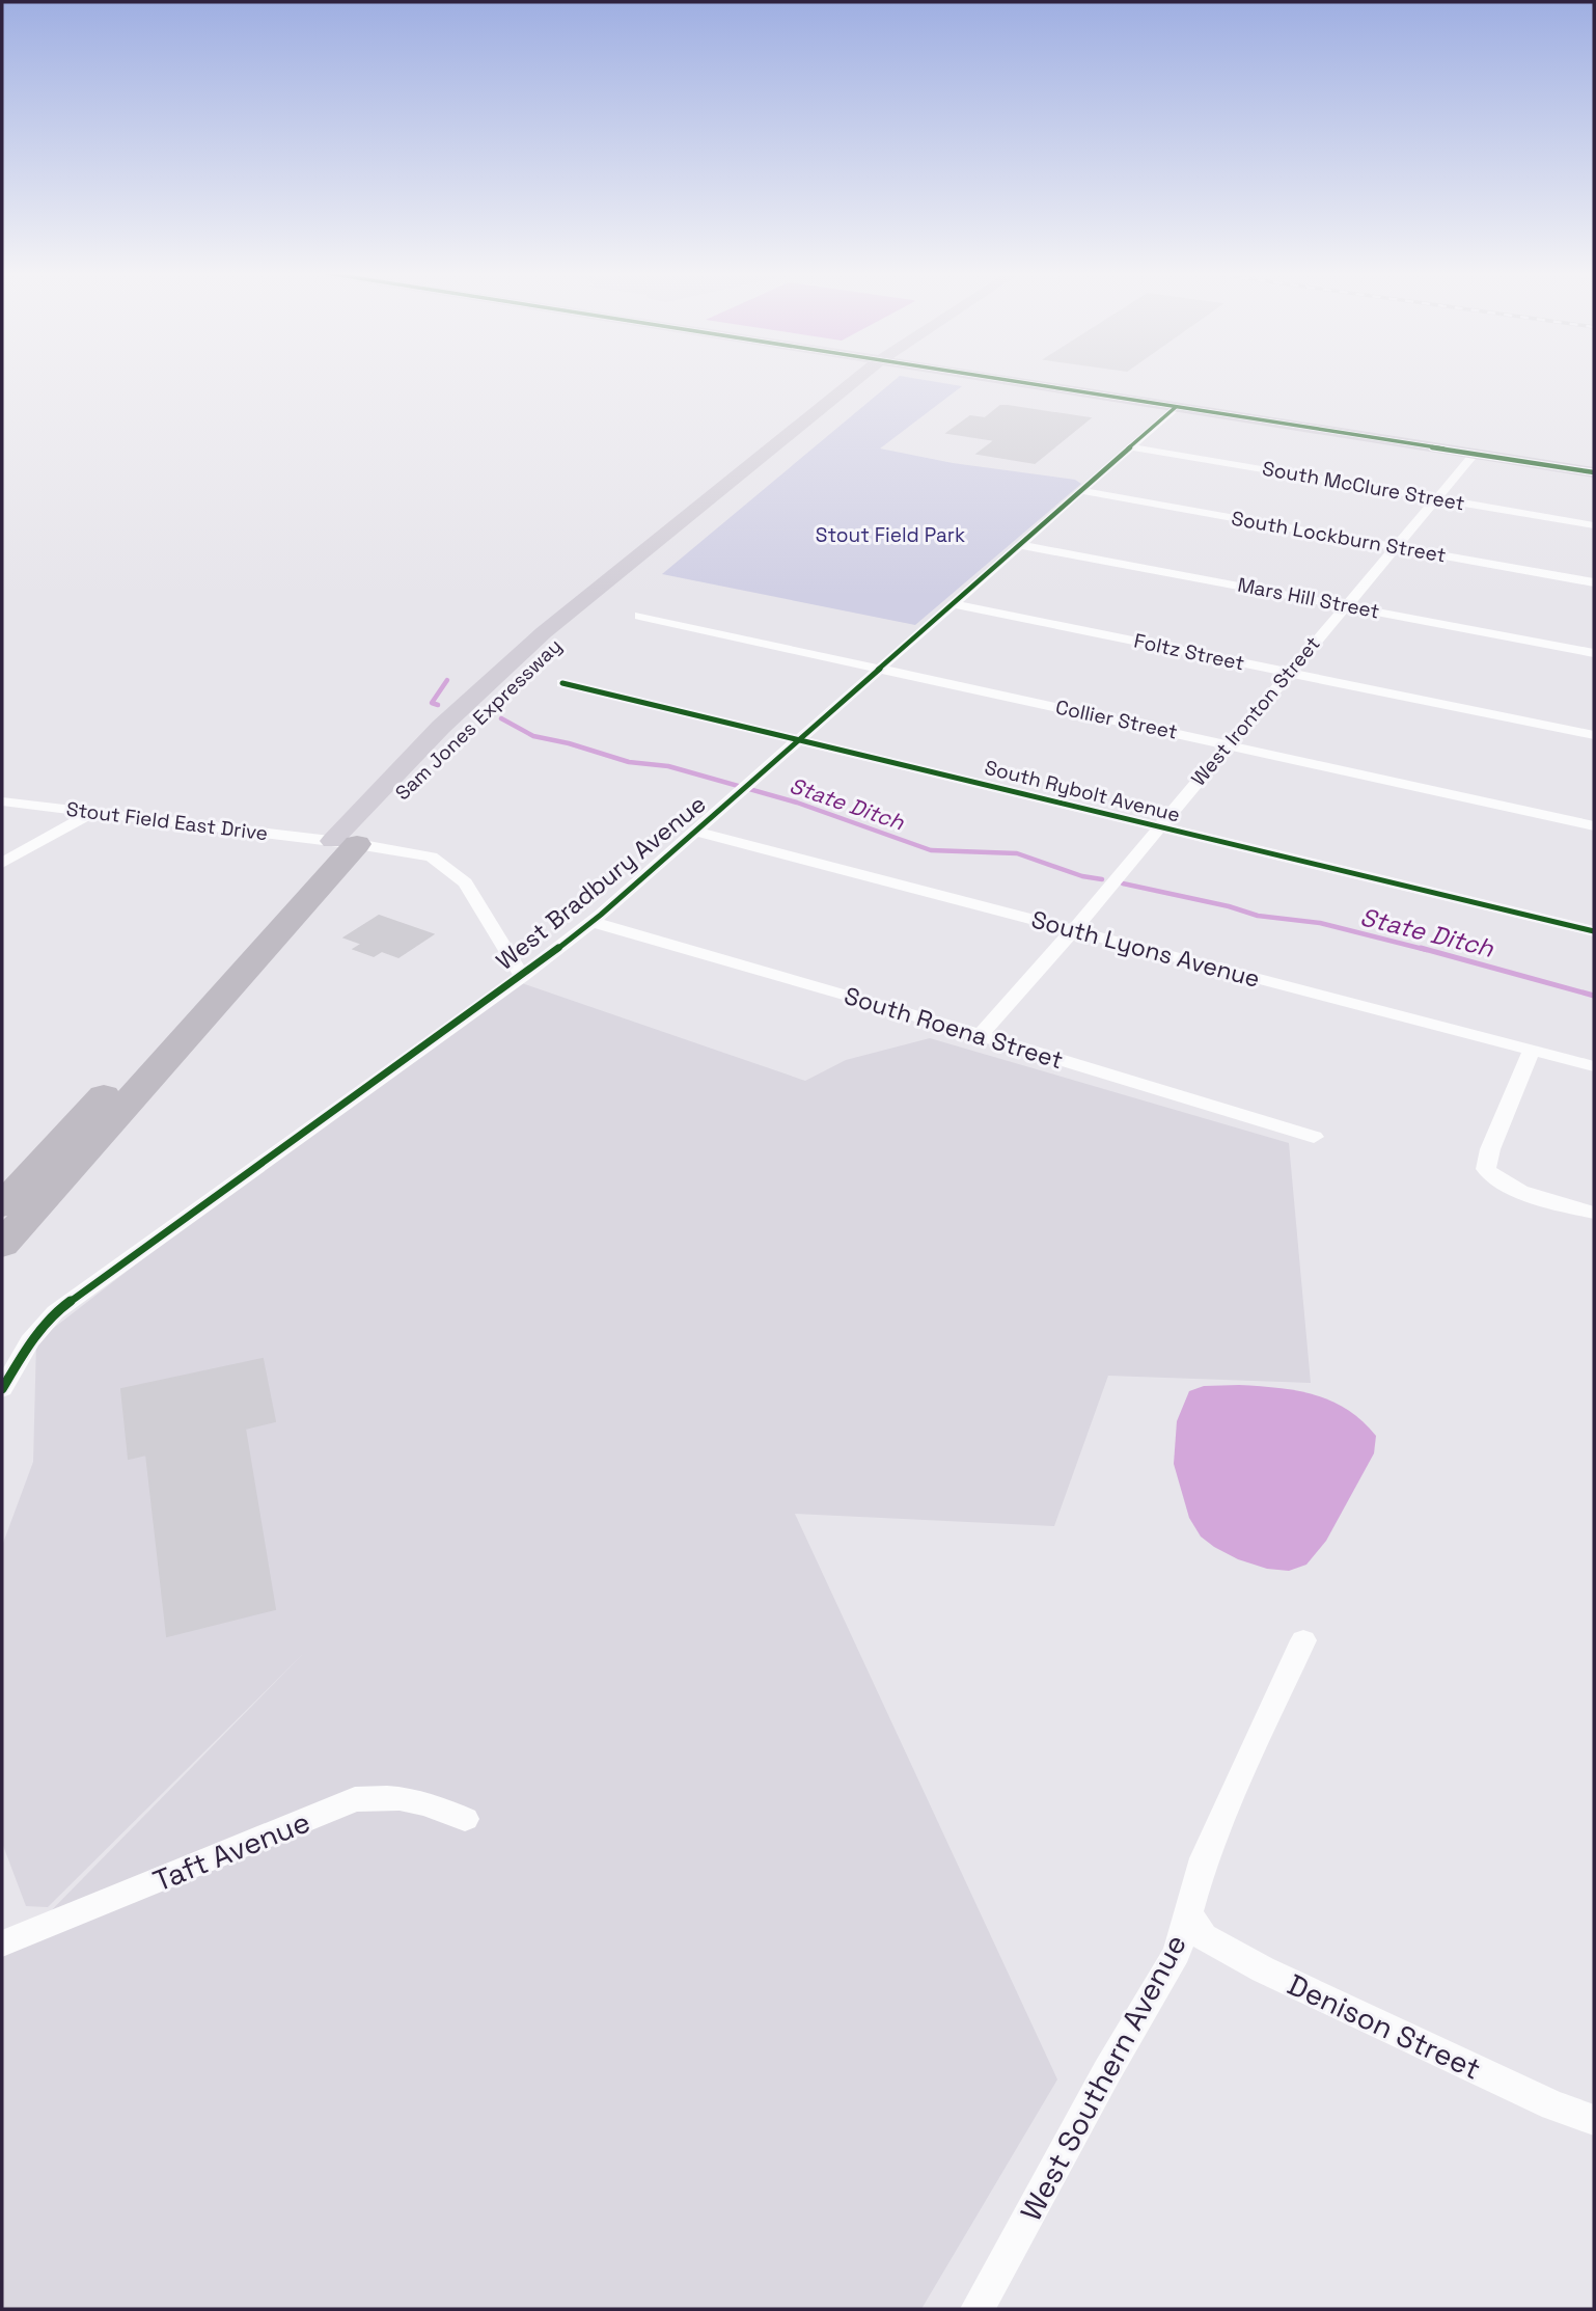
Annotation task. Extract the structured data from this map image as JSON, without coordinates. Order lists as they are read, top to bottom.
{
  "streets": {
    "highway": ["Sam Jones Expressway"],
    "street": [
      "South McClure Street",
      "South Lockburn Street",
      "Mars Hill Street",
      "Foltz Street",
      "West Ironton Street",
      "Collier Street",
      "South Rybolt Avenue",
      "Stout Field East Drive",
      "West Bradbury Avenue",
      "South Lyons Avenue",
      "South Roena Street",
      "Taft Avenue",
      "Denison Street",
      "West Southern Avenue"
    ]
  },
  "crossings": [
    ["South McClure Street", "West Ironton Street"],
    ["South McClure Street", "West Bradbury Avenue"],
    ["South Lockburn Street", "West Ironton Street"],
    ["South Lockburn Street", "West Bradbury Avenue"],
    ["Mars Hill Street", "West Ironton Street"],
    ["Mars Hill Street", "West Bradbury Avenue"],
    ["Foltz Street", "West Ironton Street"],
    ["Foltz Street", "West Bradbury Avenue"],
    ["West Ironton Street", "Collier Street"],
    ["West Ironton Street", "South Rybolt Avenue"],
    ["West Ironton Street", "South Lyons Avenue"],
    ["West Ironton Street", "South Roena Street"],
    ["Sam Jones Expressway", "Stout Field East Drive"],
    ["Collier Street", "West Bradbury Avenue"],
    ["South Rybolt Avenue", "West Bradbury Avenue"],
    ["Stout Field East Drive", "West Bradbury Avenue"],
    ["West Bradbury Avenue", "South Lyons Avenue"],
    ["West Bradbury Avenue", "South Roena Street"],
    ["Denison Street", "West Southern Avenue"]
  ],
  "water": ["State Ditch"],
  "parks": ["Stout Field Park"]
}
